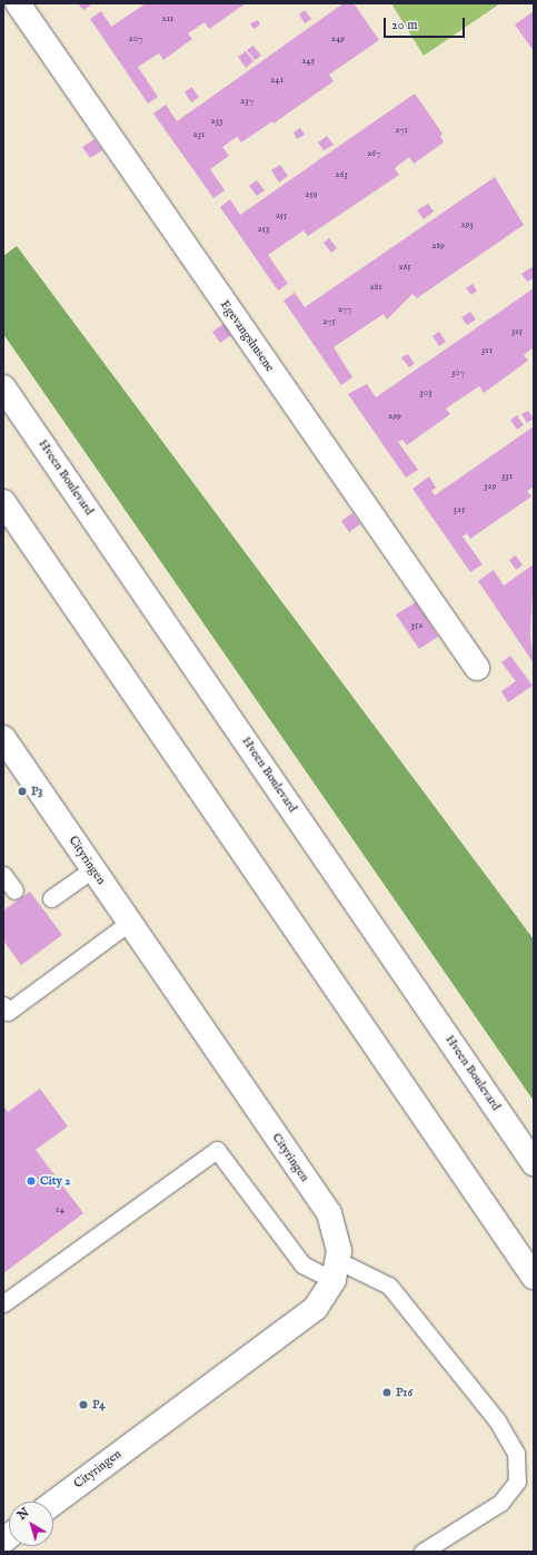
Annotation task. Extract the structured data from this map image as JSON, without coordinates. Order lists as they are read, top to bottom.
{
  "streets": {
    "street": ["Egevangshusene", "Hveen Boulevard", "Cityringen"]
  },
  "places": [
    "P3",
    "City 2",
    "P16",
    "P4"
  ],
  "house_numbers": [
    "211",
    "207",
    "249",
    "245",
    "241",
    "237",
    "233",
    "271",
    "231",
    "267",
    "263",
    "259",
    "255",
    "293",
    "253",
    "289",
    "285",
    "281",
    "277",
    "275",
    "315",
    "311",
    "307",
    "303",
    "299",
    "331",
    "329",
    "325",
    "352",
    "14"
  ],
  "scale_bar": "20 m",
  "north": "top left"
}
